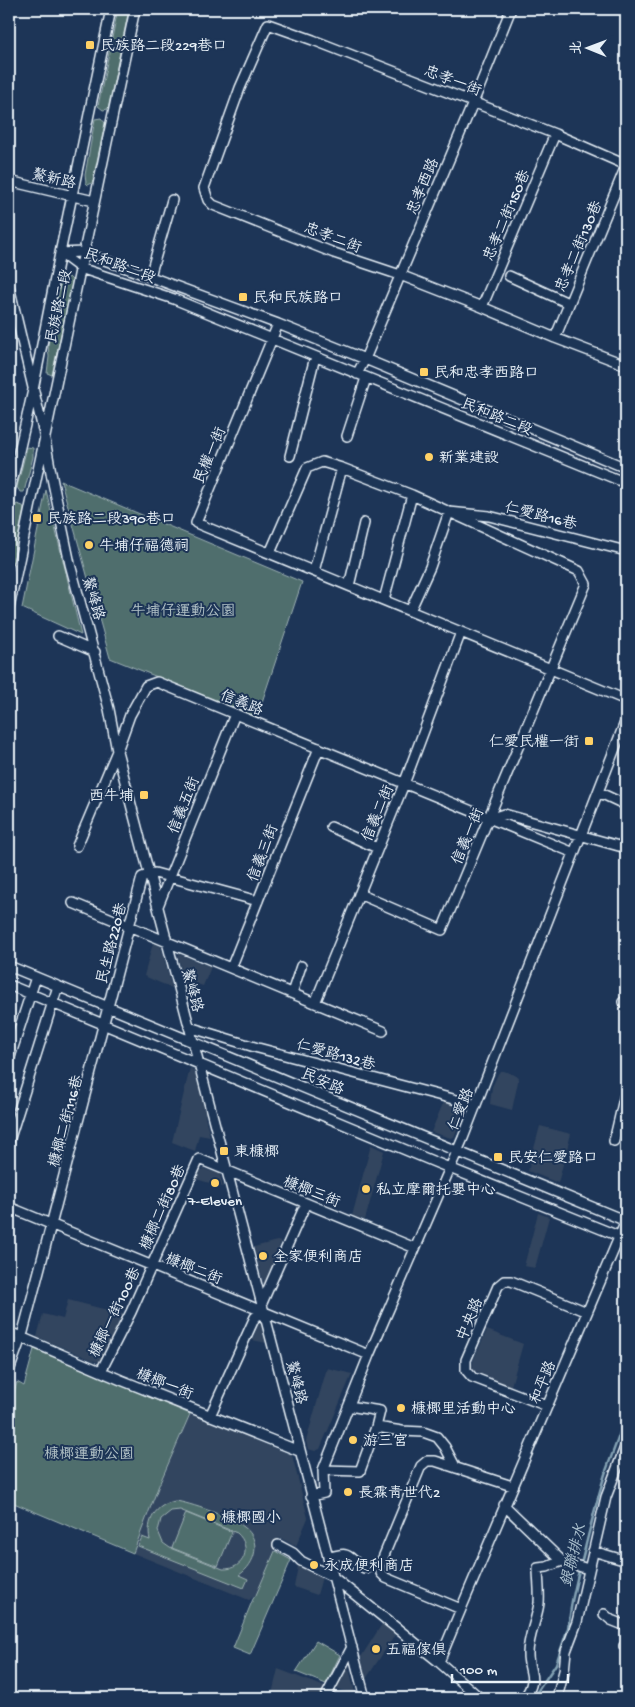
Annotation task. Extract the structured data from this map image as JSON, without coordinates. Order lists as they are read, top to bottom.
{
  "streets": {
    "street": [
      "忠孝一街",
      "鰲新路",
      "忠孝西路",
      "忠孝二街150巷",
      "忠孝二街",
      "忠孝二街130巷",
      "民和路二段",
      "民族路二段",
      "民權一街",
      "仁愛路16巷",
      "鰲峰路",
      "信義路",
      "信義五街",
      "信義二街",
      "信義一街",
      "信義三街",
      "民生路220巷",
      "仁愛路132巷",
      "民安路",
      "仁愛路",
      "槺榔二街116巷",
      "槺榔三街",
      "槺榔二街80巷",
      "槺榔二街",
      "槺榔一街100巷",
      "中央路",
      "和平路",
      "槺榔一街"
    ]
  },
  "crossings": [
    ["忠孝一街", "忠孝西路"],
    ["忠孝一街", "忠孝二街150巷"],
    ["忠孝一街", "忠孝二街"],
    ["忠孝一街", "忠孝二街130巷"],
    ["鰲新路", "民族路二段"],
    ["忠孝西路", "忠孝二街"],
    ["忠孝西路", "民和路二段"],
    ["忠孝二街150巷", "忠孝二街"],
    ["忠孝二街", "忠孝二街130巷"],
    ["民和路二段", "民族路二段"],
    ["民和路二段", "民權一街"],
    ["民族路二段", "鰲峰路"],
    ["民權一街", "信義二街"],
    ["民權一街", "信義一街"],
    ["仁愛路16巷", "信義一街"],
    ["鰲峰路", "信義路"],
    ["鰲峰路", "信義五街"],
    ["鰲峰路", "民生路220巷"],
    ["鰲峰路", "仁愛路132巷"],
    ["鰲峰路", "民安路"],
    ["鰲峰路", "仁愛路"],
    ["鰲峰路", "槺榔三街"],
    ["鰲峰路", "槺榔二街"],
    ["鰲峰路", "槺榔一街"],
    ["信義路", "信義五街"],
    ["信義路", "信義二街"],
    ["信義路", "信義一街"],
    ["信義路", "信義三街"],
    ["信義路", "仁愛路"],
    ["信義二街", "信義一街"],
    ["民生路220巷", "民安路"],
    ["民生路220巷", "槺榔二街116巷"],
    ["仁愛路132巷", "仁愛路"],
    ["民安路", "仁愛路"],
    ["民安路", "和平路"],
    ["仁愛路", "槺榔三街"],
    ["仁愛路", "槺榔二街"],
    ["槺榔二街116巷", "槺榔二街"],
    ["槺榔二街116巷", "槺榔一街"],
    ["槺榔三街", "槺榔二街80巷"],
    ["槺榔二街80巷", "槺榔二街"],
    ["槺榔二街80巷", "槺榔一街100巷"],
    ["槺榔二街", "槺榔一街100巷"],
    ["槺榔一街100巷", "槺榔一街"],
    ["中央路", "和平路"]
  ],
  "water": ["銀聯排水"],
  "parks": ["牛埔仔運動公園", "槺榔運動公園"],
  "places": {
    "transit": [
      "民族路二段229巷口",
      "民和民族路口",
      "民和忠孝西路口",
      "民族路二段390巷口",
      "仁愛民權一街",
      "西牛埔",
      "東槺榔",
      "民安仁愛路口"
    ],
    "other": [
      "新業建設",
      "牛埔仔福德祠",
      "7-Eleven",
      "私立摩爾托嬰中心",
      "全家便利商店",
      "槺榔里活動中心",
      "游三宮",
      "長霖青世代2",
      "槺榔國小",
      "永成便利商店",
      "五福傢俱"
    ]
  },
  "scale_bar": "100 m",
  "north": "left"
}
